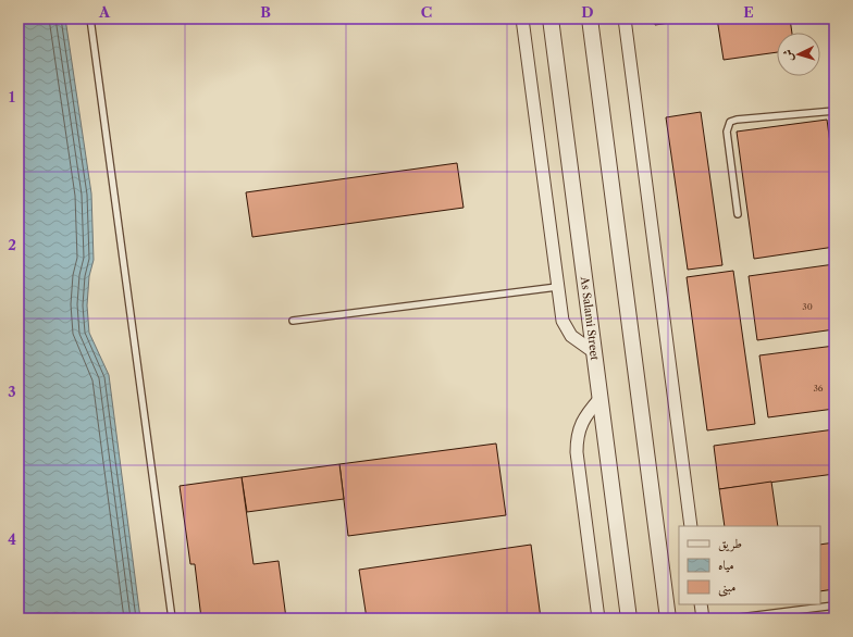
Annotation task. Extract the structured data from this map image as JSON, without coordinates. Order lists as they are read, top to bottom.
{
  "streets": {
    "street": ["As Salami Street"]
  },
  "house_numbers": ["30", "36"],
  "legend": ["طريق", "مياه", "مبنى"],
  "north": "left",
  "grid": {
    "columns": [
      "A",
      "B",
      "C",
      "D",
      "E"
    ],
    "rows": [
      "1",
      "2",
      "3",
      "4"
    ]
  }
}
